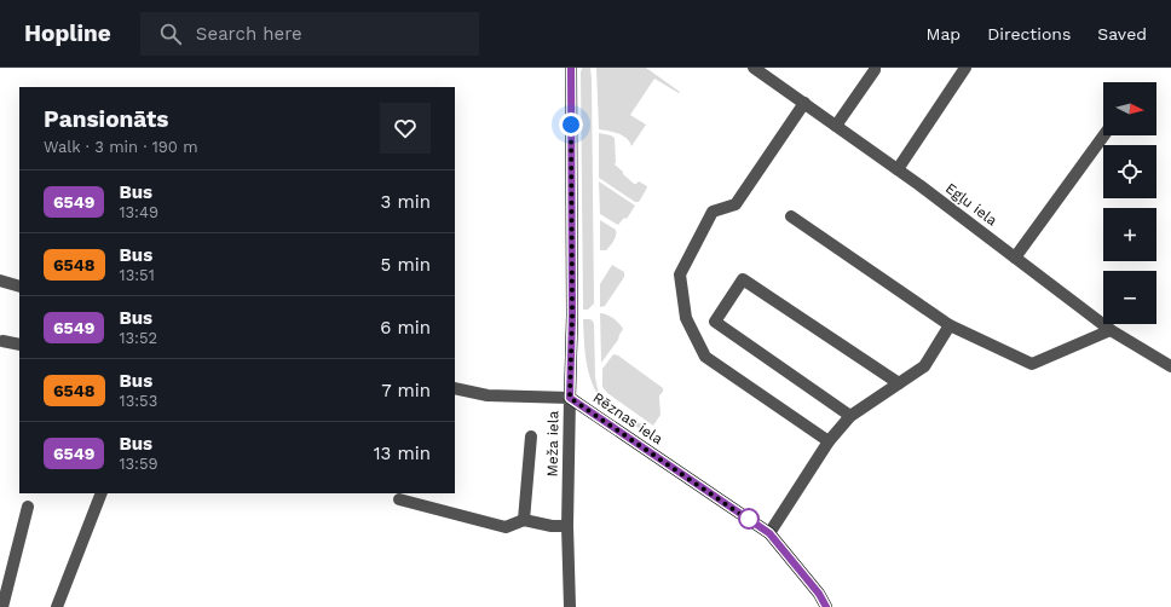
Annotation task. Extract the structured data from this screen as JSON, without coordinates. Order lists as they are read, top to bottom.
{
  "streets": {
    "main road": ["Rēznas iela"],
    "street": ["Egļu iela", "Meža iela"]
  },
  "crossings": [
    ["Rēznas iela", "Meža iela"]
  ],
  "lines": ["bus line 6549"],
  "north": "right",
  "page": {
    "header": "Hopline",
    "search": "Search here",
    "nav": ["Map", "Directions", "Saved"],
    "map_buttons": ["+", "−"],
    "heading": ["Pansionāts", "Walk · 3 min · 190 m"],
    "list": [
      {
        "mark": "6549",
        "name": "Bus",
        "note": "13:49",
        "value": "3 min"
      },
      {
        "mark": "6548",
        "name": "Bus",
        "note": "13:51",
        "value": "5 min"
      },
      {
        "mark": "6549",
        "name": "Bus",
        "note": "13:52",
        "value": "6 min"
      },
      {
        "mark": "6548",
        "name": "Bus",
        "note": "13:53",
        "value": "7 min"
      },
      {
        "mark": "6549",
        "name": "Bus",
        "note": "13:59",
        "value": "13 min"
      }
    ]
  }
}
